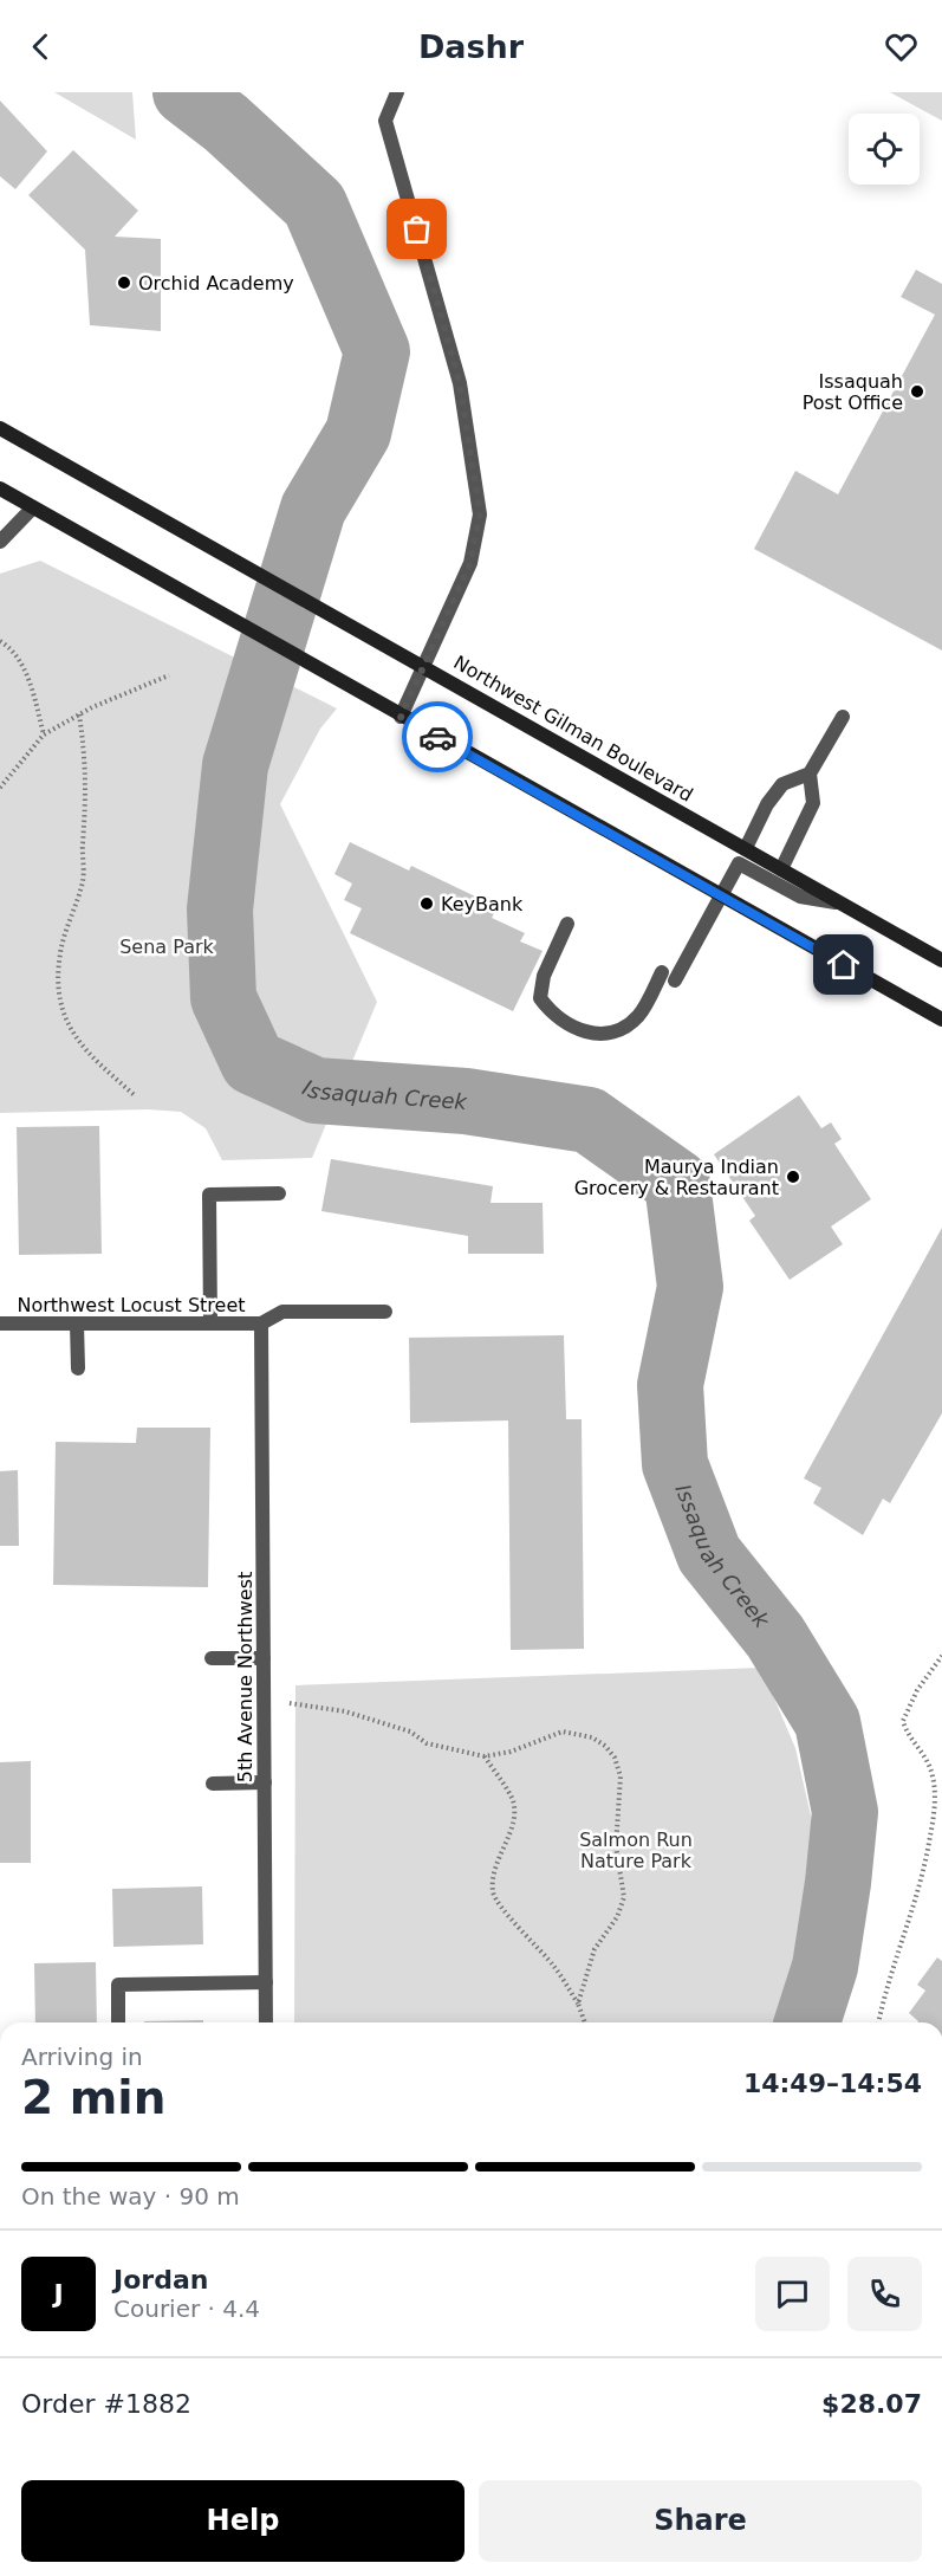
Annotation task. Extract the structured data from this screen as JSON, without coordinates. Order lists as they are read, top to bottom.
{
  "streets": {
    "street": ["Northwest Gilman Boulevard", "Northwest Locust Street", "5th Avenue Northwest"]
  },
  "crossings": [
    ["Northwest Locust Street", "5th Avenue Northwest"]
  ],
  "water": ["Issaquah Creek"],
  "parks": ["Sena Park", "Salmon Run Nature Park"],
  "places": [
    "Orchid Academy",
    "Issaquah Post Office",
    "KeyBank",
    "Maurya Indian Grocery & Restaurant"
  ],
  "page": {
    "header": "Dashr",
    "heading": ["2 min", "Arriving in", "14:49–14:54"],
    "panel": [
      "Jordan",
      "Courier · 4.4",
      "Order #1882",
      "$28.07"
    ],
    "bar": "On the way · 90 m",
    "round": "J",
    "buttons": ["Help", "Share"]
  }
}
